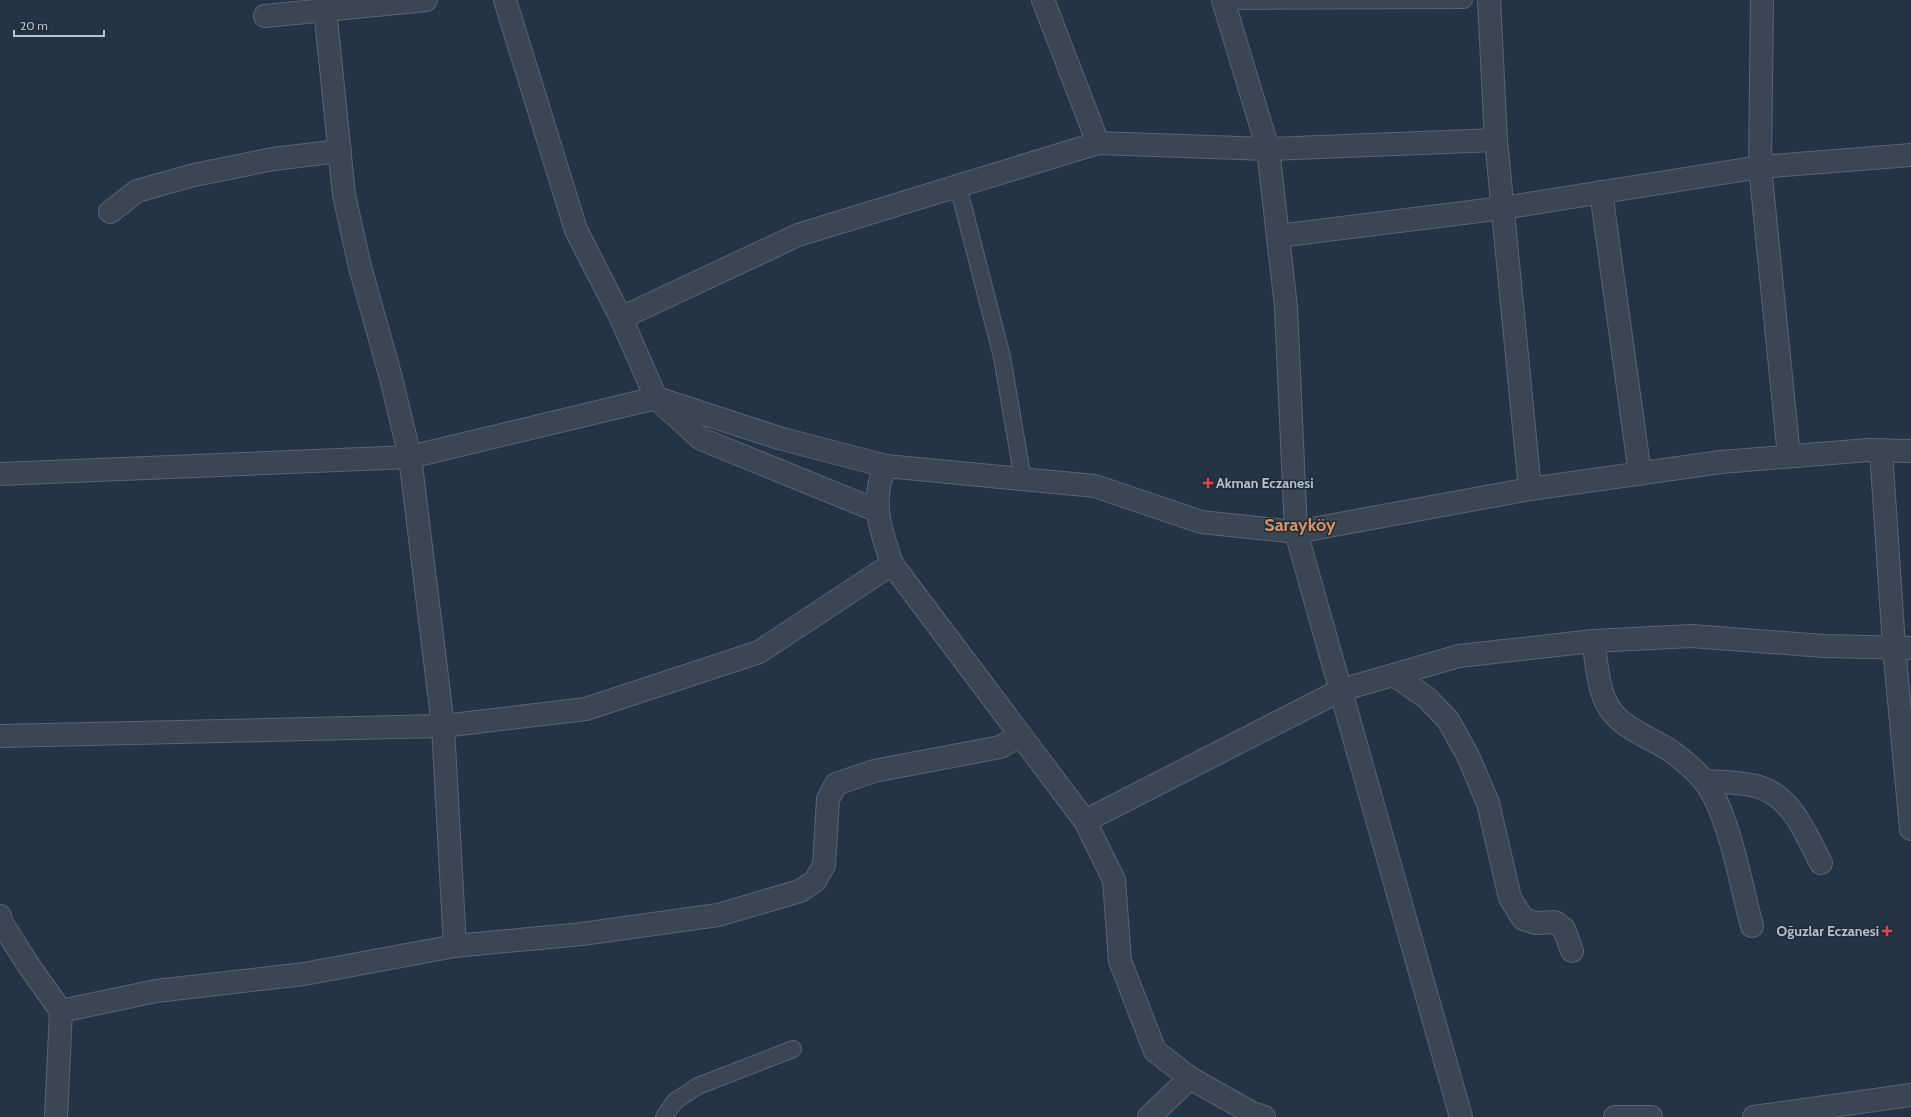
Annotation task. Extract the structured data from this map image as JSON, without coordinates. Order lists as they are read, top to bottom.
{
  "districts": ["Sarayköy"],
  "places": {
    "health": ["Akman Eczanesi", "Oğuzlar Eczanesi"]
  },
  "scale_bar": "20 m"
}
